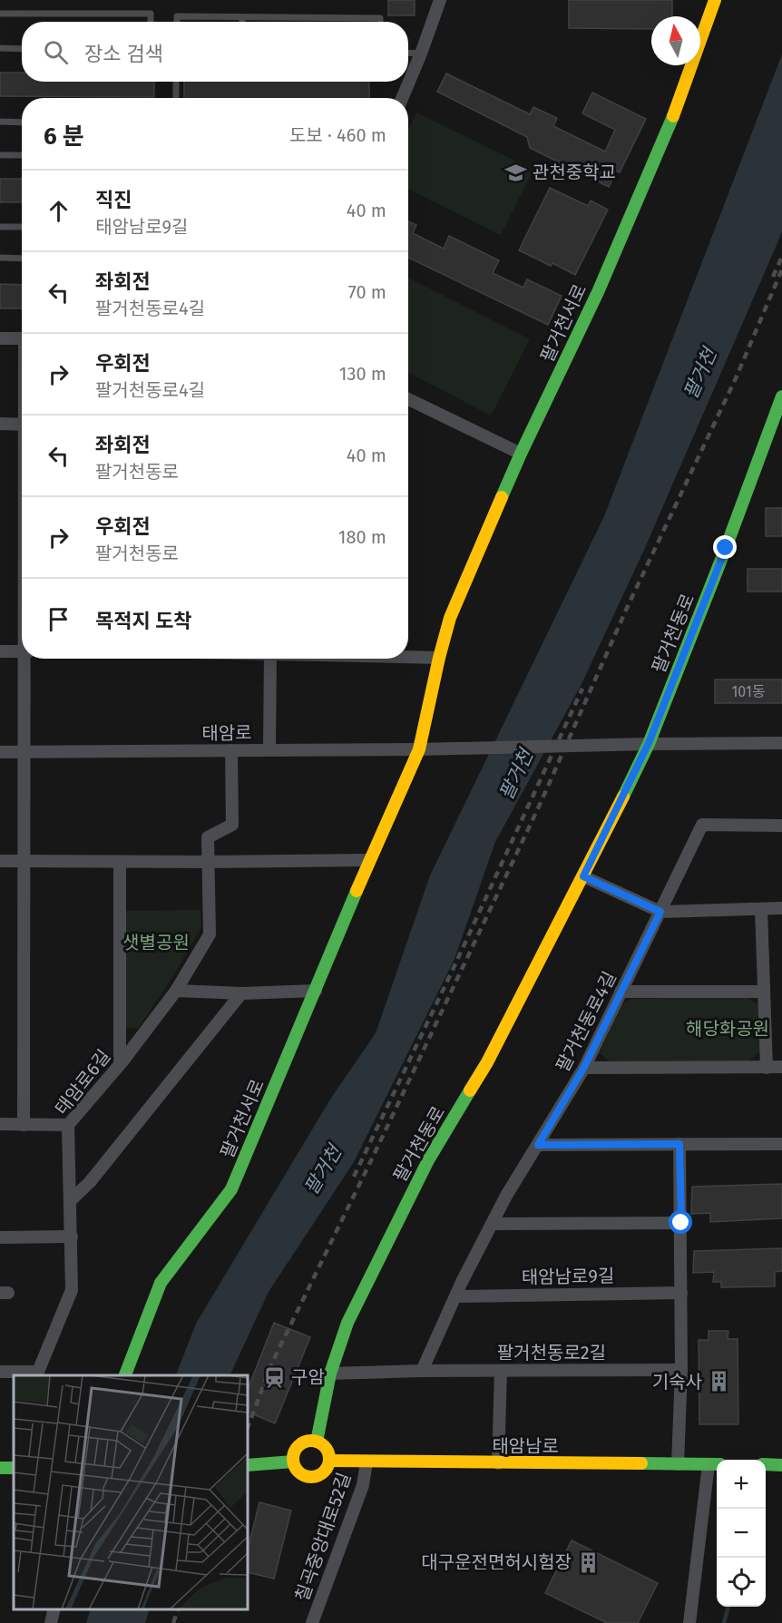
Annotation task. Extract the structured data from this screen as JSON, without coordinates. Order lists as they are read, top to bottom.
{
  "streets": {
    "main road": ["팔거천서로", "팔거천동로", "태암남로"],
    "street": [
      "태암로",
      "팔거천동로4길",
      "태암로6길",
      "태암남로9길",
      "팔거천동로2길",
      "칠곡중앙대로52길"
    ]
  },
  "crossings": [
    ["팔거천서로", "태암로"],
    ["팔거천동로", "태암로"],
    ["팔거천동로", "팔거천동로2길"],
    ["팔거천동로", "태암남로"],
    ["태암로", "태암로6길"],
    ["팔거천동로4길", "태암남로9길"],
    ["태암남로", "칠곡중앙대로52길"]
  ],
  "water": ["팔거천"],
  "parks": ["샛별공원", "해당화공원"],
  "places": {
    "school or university": ["관천중학교"],
    "station": ["구암"],
    "building": ["기숙사", "대구운전면허시험장"]
  },
  "house_numbers": ["101동"],
  "north": "top",
  "page": {
    "search": "장소 검색",
    "heading": ["6 분", "도보 · 460 m"],
    "list": [
      ["직진", "태암남로9길", "40 m"],
      ["좌회전", "팔거천동로4길", "70 m"],
      ["우회전", "팔거천동로4길", "130 m"],
      ["좌회전", "팔거천동로", "40 m"],
      ["우회전", "팔거천동로", "180 m"],
      "목적지 도착"
    ],
    "map_buttons": ["+", "−"]
  }
}
